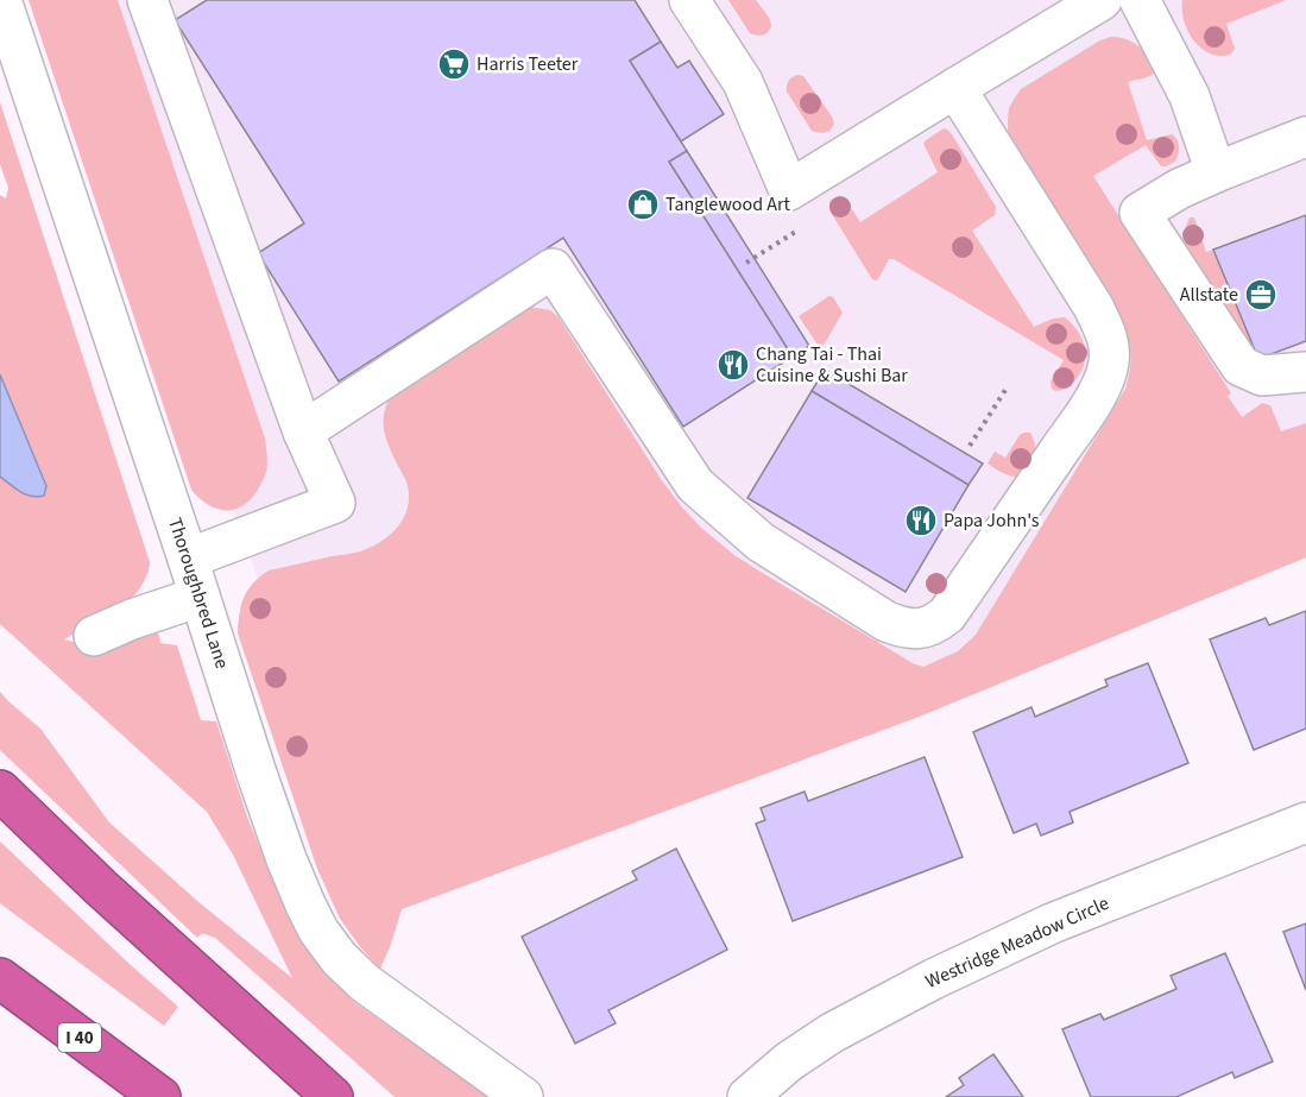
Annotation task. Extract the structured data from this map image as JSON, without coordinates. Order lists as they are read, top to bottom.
{
  "streets": {
    "highway": ["I 40"],
    "street": ["Thoroughbred Lane", "Westridge Meadow Circle"]
  },
  "places": {
    "supermarket": ["Harris Teeter"],
    "shop": ["Tanglewood Art"],
    "office": ["Allstate"],
    "restaurant": ["Chang Tai - Thai Cuisine & Sushi Bar", "Papa John's"]
  }
}
